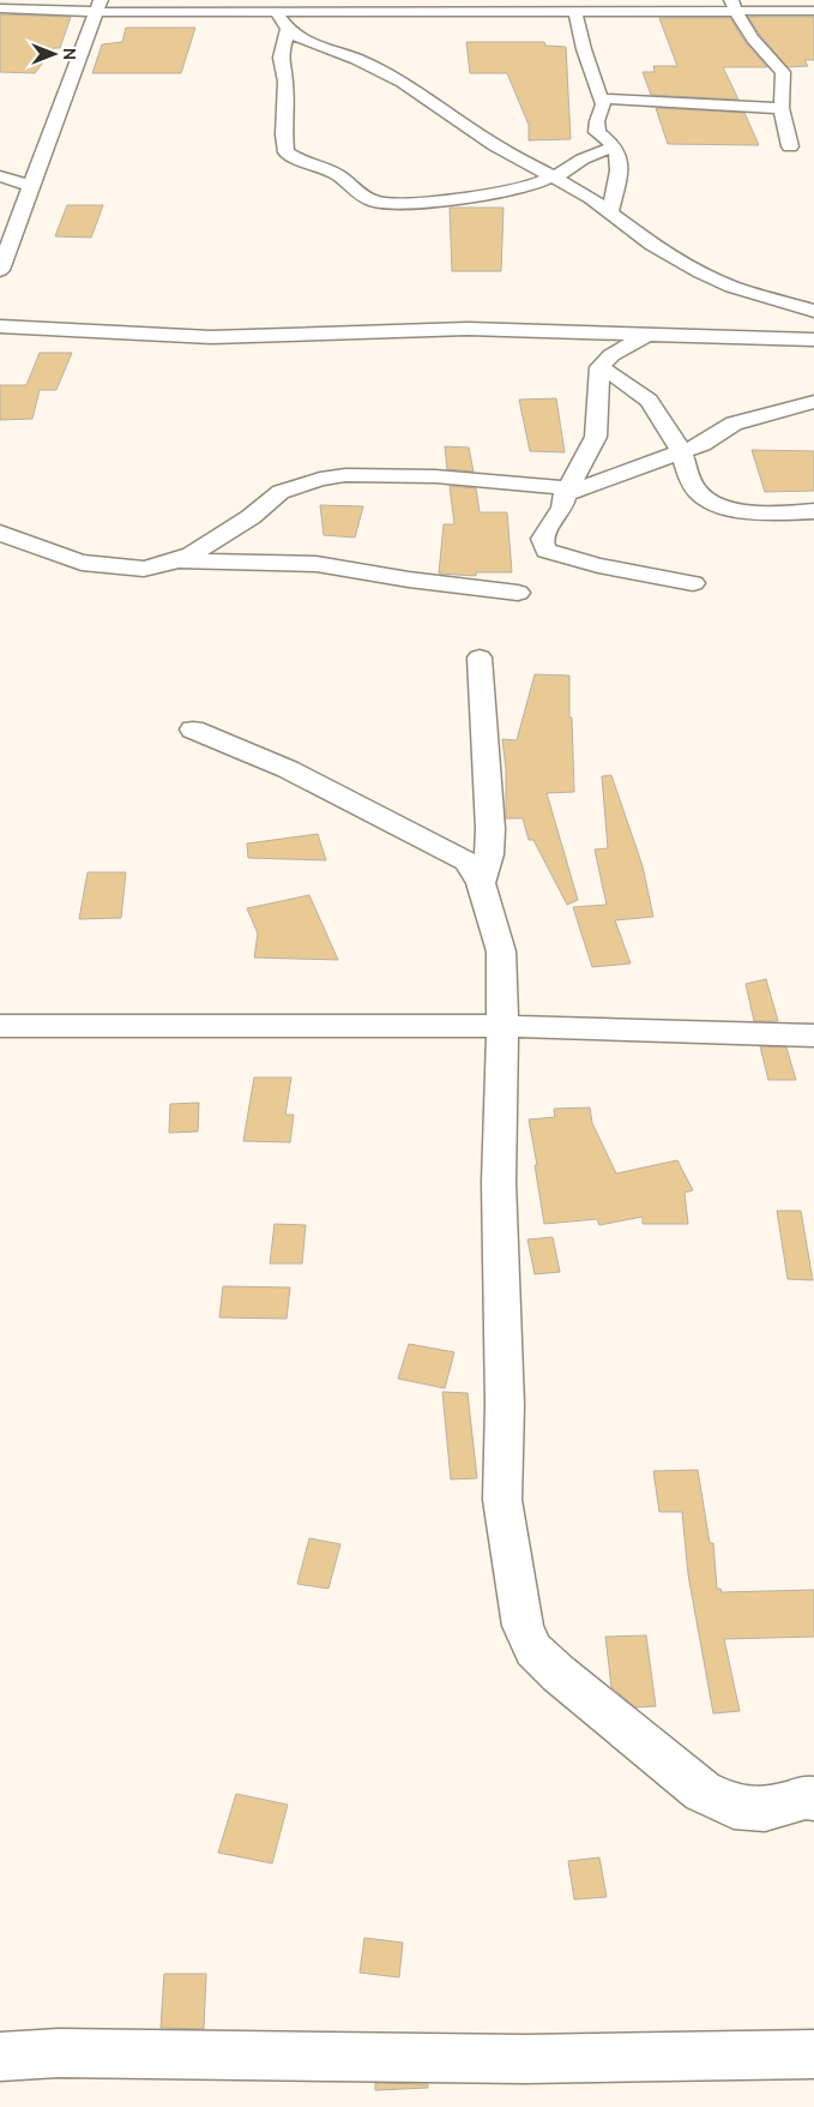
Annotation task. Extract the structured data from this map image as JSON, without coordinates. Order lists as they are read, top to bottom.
{
  "north": "right"
}
